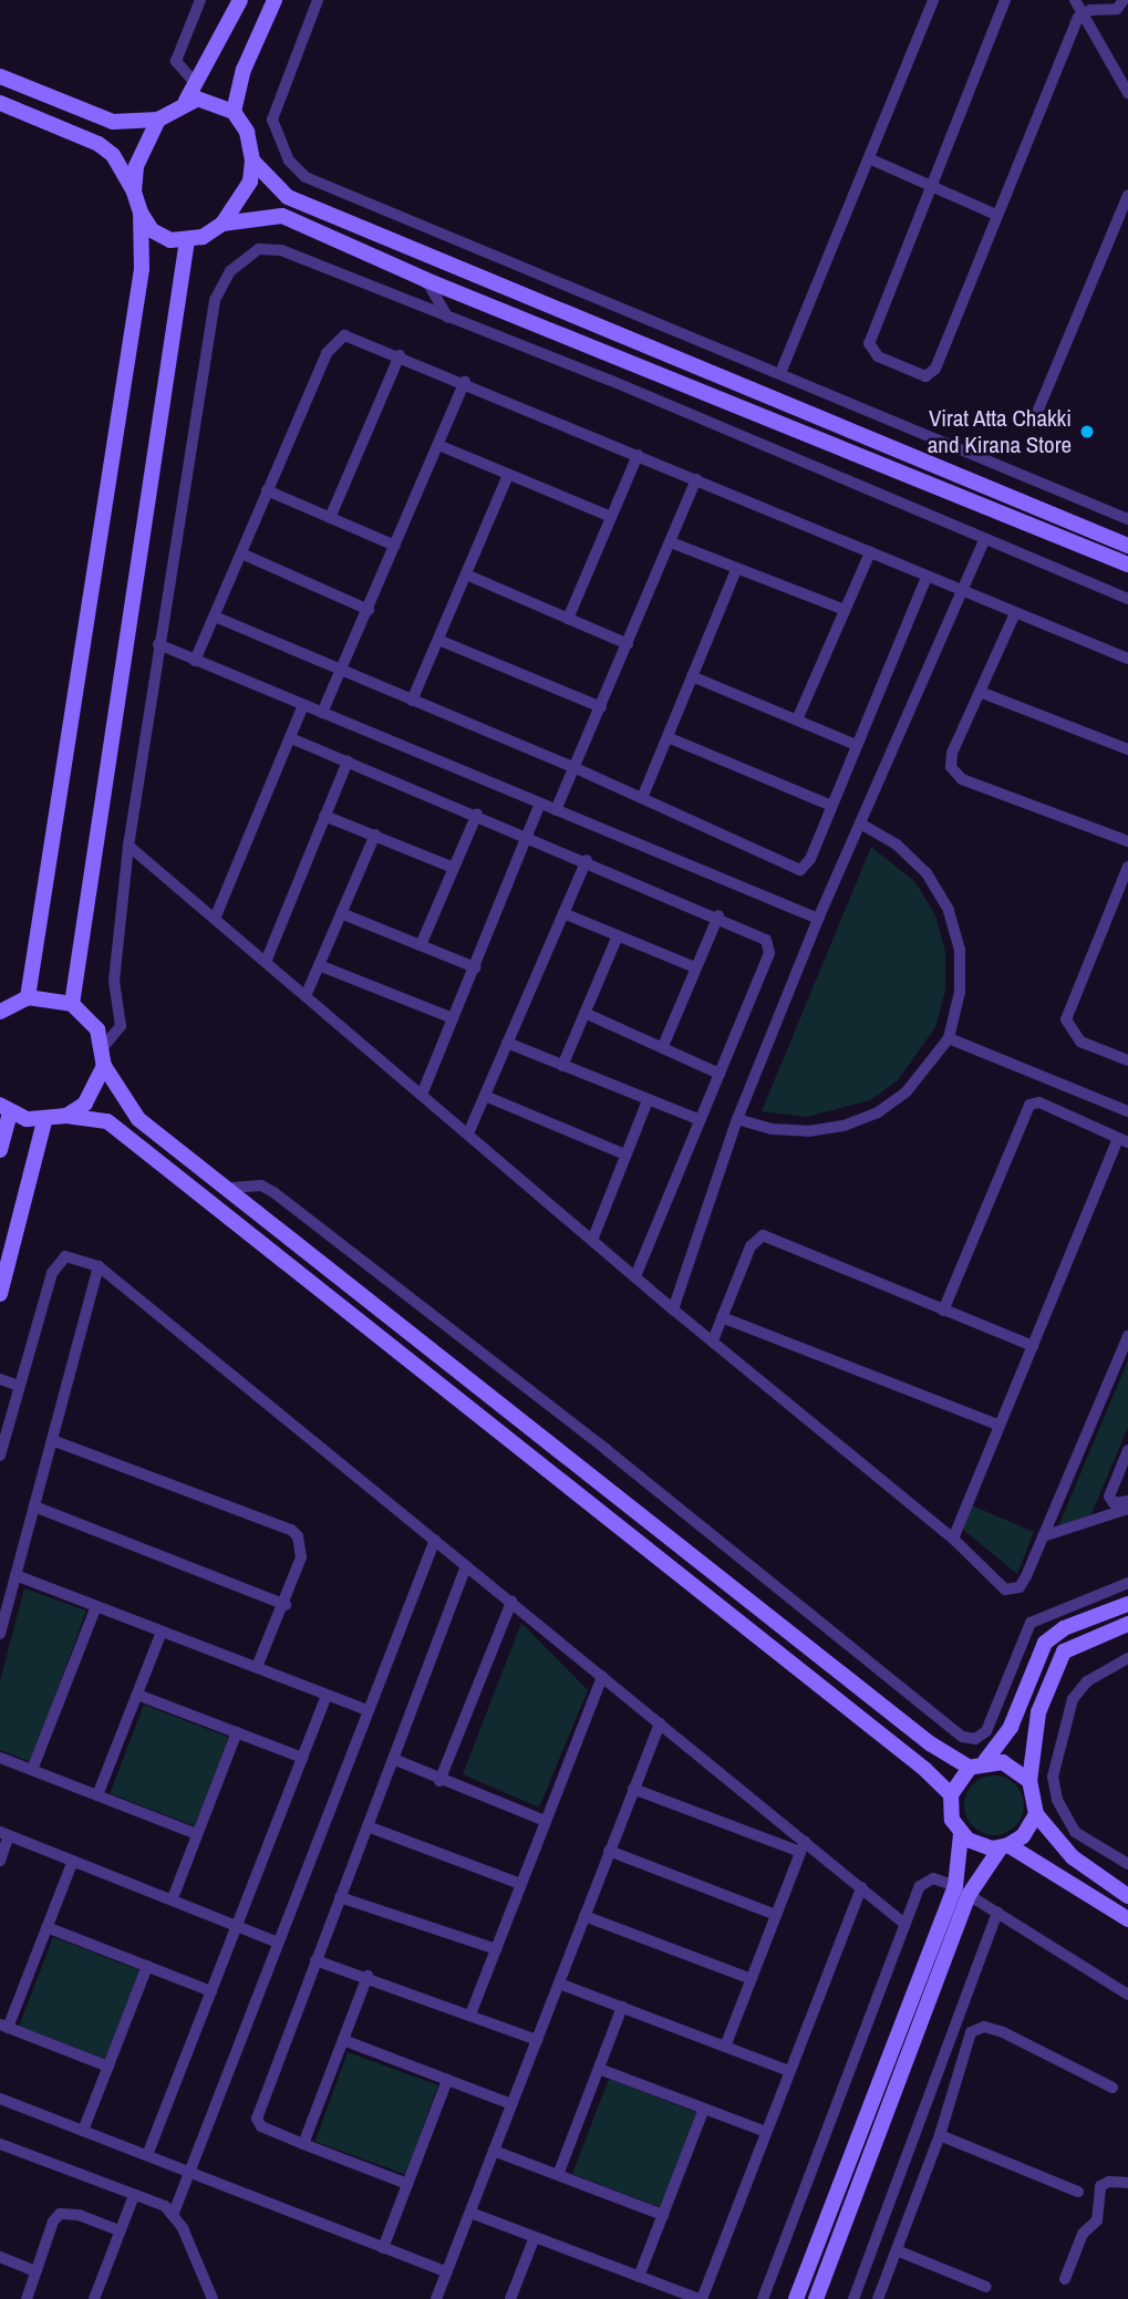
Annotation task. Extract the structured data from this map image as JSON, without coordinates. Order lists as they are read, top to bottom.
{
  "places": ["Virat Atta Chakki and Kirana Store"]
}
